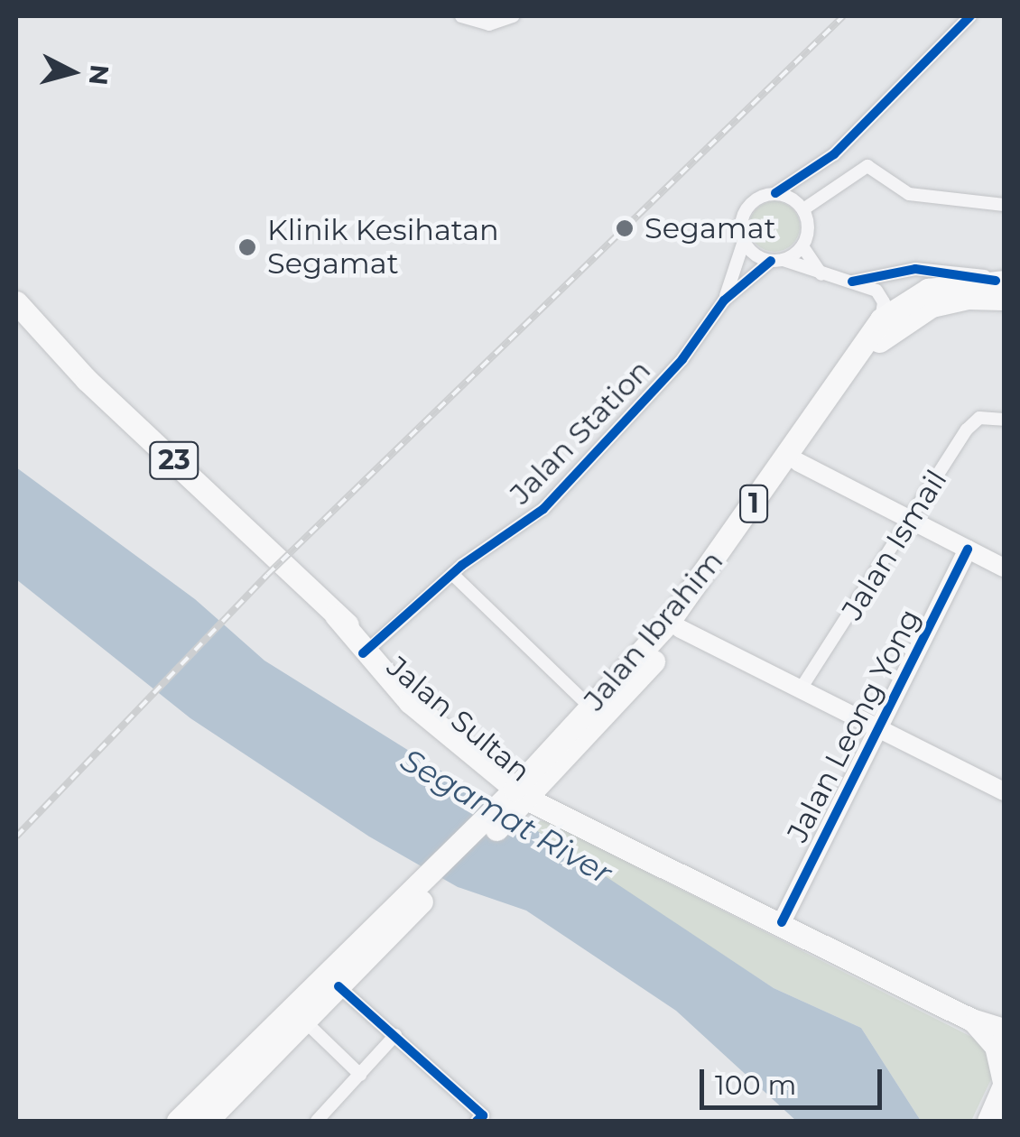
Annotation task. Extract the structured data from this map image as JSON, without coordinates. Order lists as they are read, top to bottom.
{
  "streets": {
    "highway": [
      "23",
      "1",
      "Jalan Ibrahim",
      "Jalan Sultan"
    ],
    "main road": ["Jalan Leong Yong"],
    "street": ["Jalan Station", "Jalan Ismail"]
  },
  "crossings": [
    ["Jalan Station", "Jalan Sultan"],
    ["1", "Jalan Ibrahim"],
    ["1", "Jalan Sultan"],
    ["Jalan Ibrahim", "Jalan Sultan"],
    ["Jalan Sultan", "Jalan Leong Yong"]
  ],
  "water": ["Segamat River"],
  "places": ["Segamat", "Klinik Kesihatan Segamat"],
  "scale_bar": "100 m",
  "north": "right"
}
